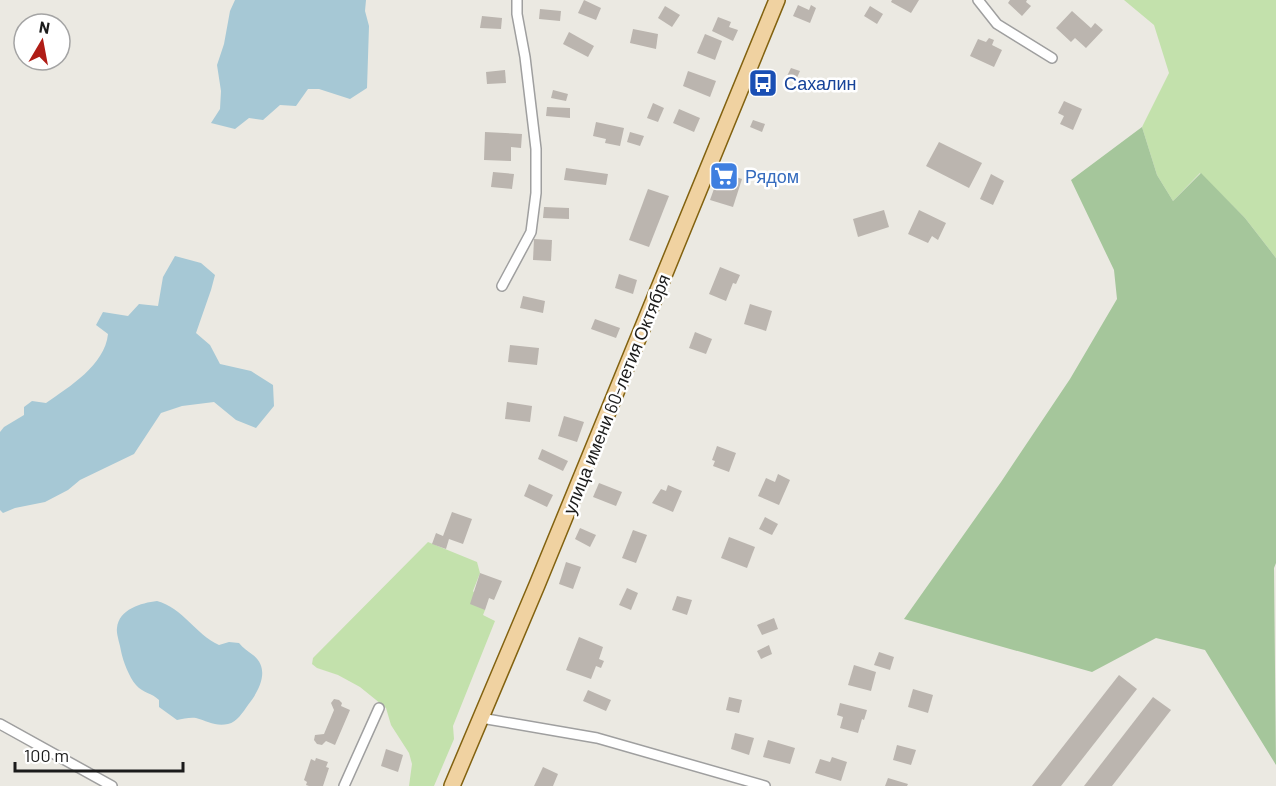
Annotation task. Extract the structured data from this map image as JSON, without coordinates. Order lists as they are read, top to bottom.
{
  "streets": {
    "main road": ["улица имени 60-летия Октября"]
  },
  "places": {
    "bus stop": ["Сахалин"],
    "supermarket": ["Рядом"]
  },
  "scale_bar": "100 m",
  "north": "top"
}
